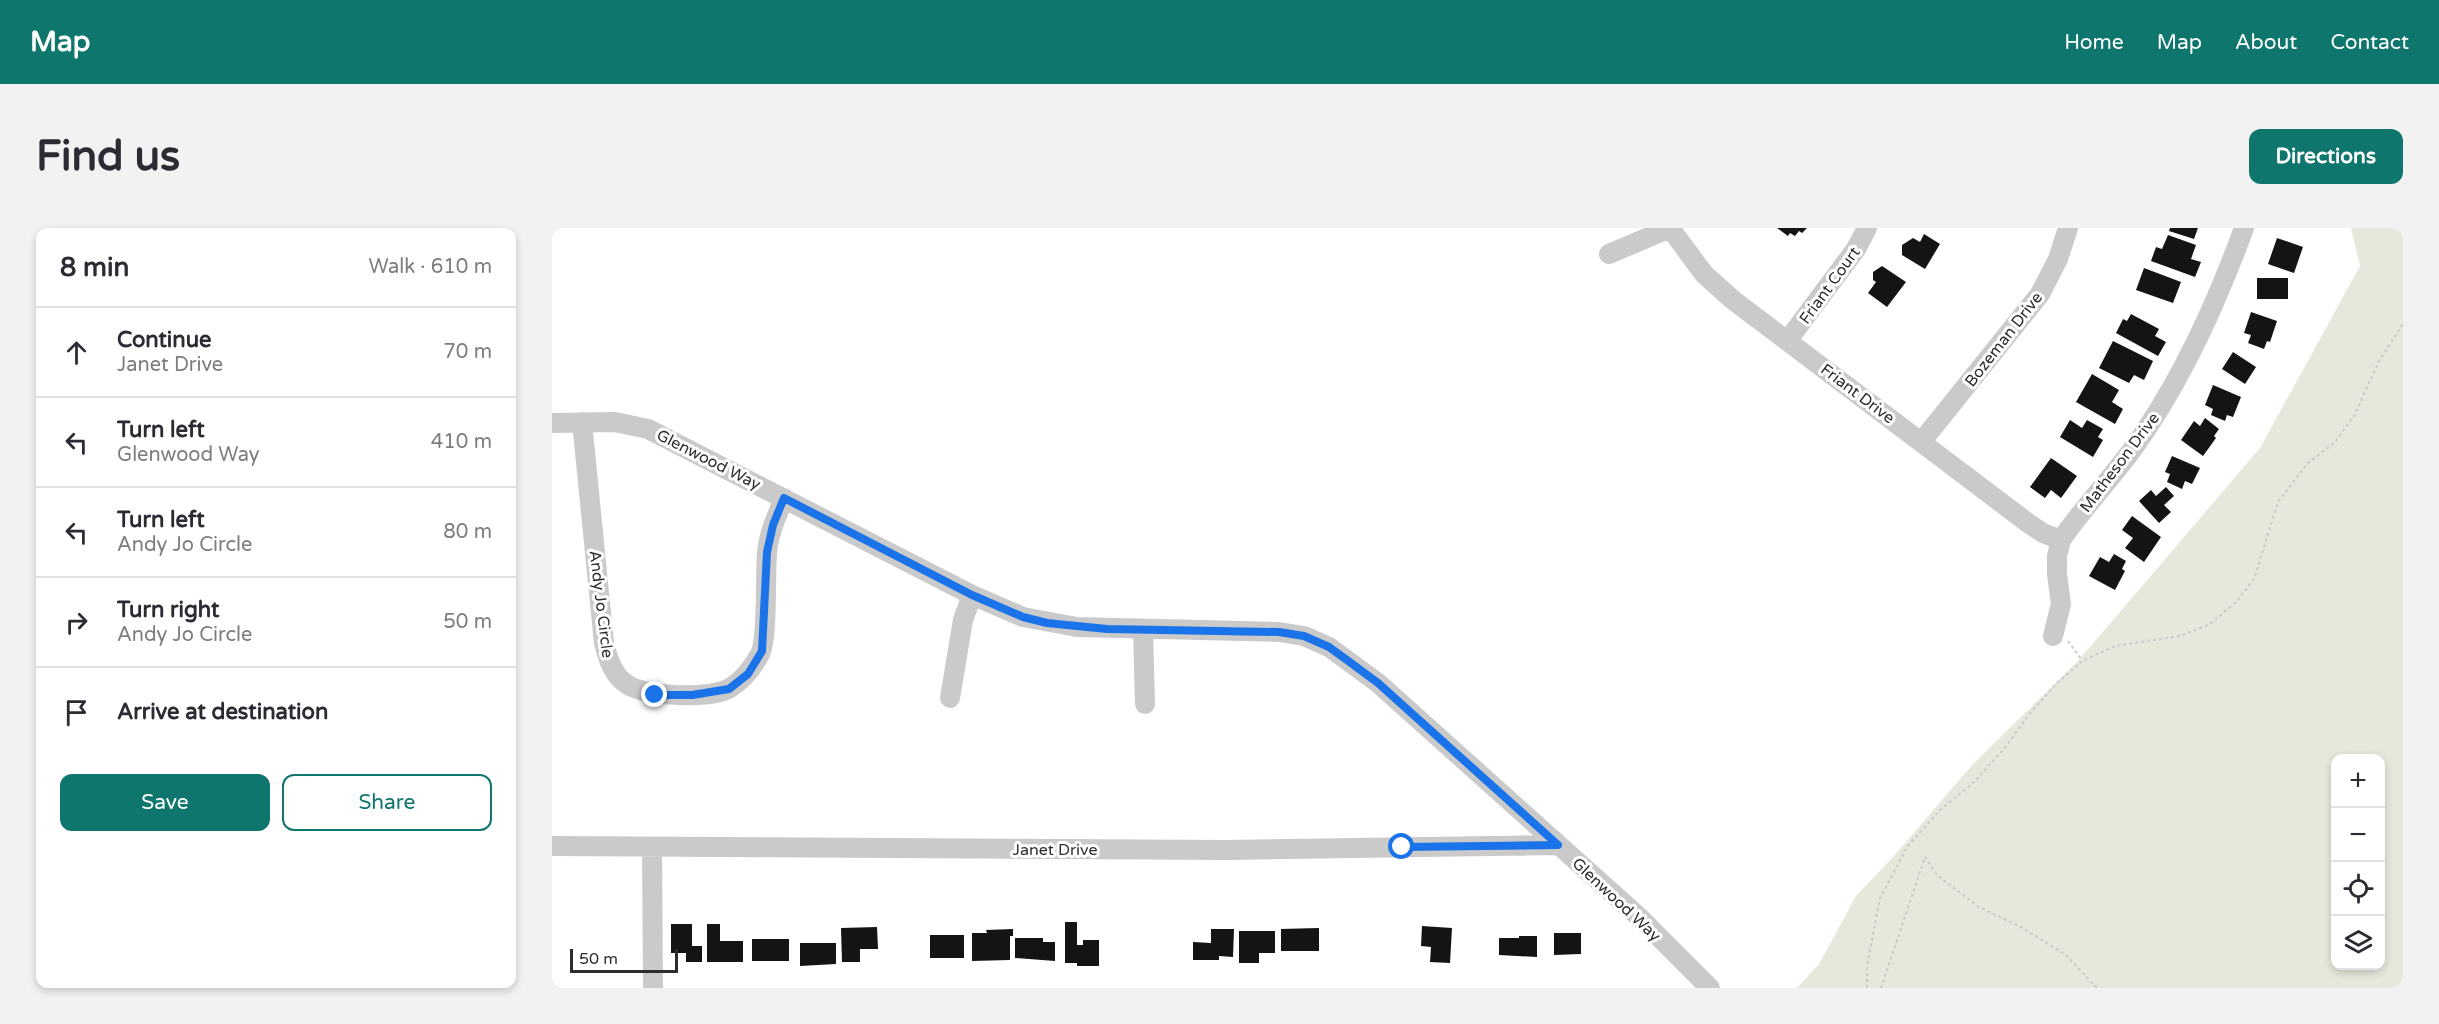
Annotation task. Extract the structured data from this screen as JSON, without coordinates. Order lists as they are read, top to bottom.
{
  "streets": {
    "street": [
      "Friant Court",
      "Bozeman Drive",
      "Friant Drive",
      "Glenwood Way",
      "Matheson Drive",
      "Andy Jo Circle",
      "Janet Drive"
    ]
  },
  "crossings": [
    ["Friant Court", "Friant Drive"],
    ["Bozeman Drive", "Friant Drive"],
    ["Friant Drive", "Matheson Drive"],
    ["Glenwood Way", "Andy Jo Circle"],
    ["Glenwood Way", "Janet Drive"]
  ],
  "scale_bar": "50 m",
  "page": {
    "header": "Map",
    "nav": [
      "Home",
      "Map",
      "About",
      "Contact"
    ],
    "buttons": [
      "Directions",
      ["Save", "Share"]
    ],
    "title": "Find us",
    "heading": ["8 min", "Walk · 610 m"],
    "list": [
      ["Continue", "Janet Drive", "70 m"],
      ["Turn left", "Glenwood Way", "410 m"],
      ["Turn left", "Andy Jo Circle", "80 m"],
      ["Turn right", "Andy Jo Circle", "50 m"],
      "Arrive at destination"
    ],
    "map_buttons": ["+", "−"],
    "scale": "50 m"
  }
}
